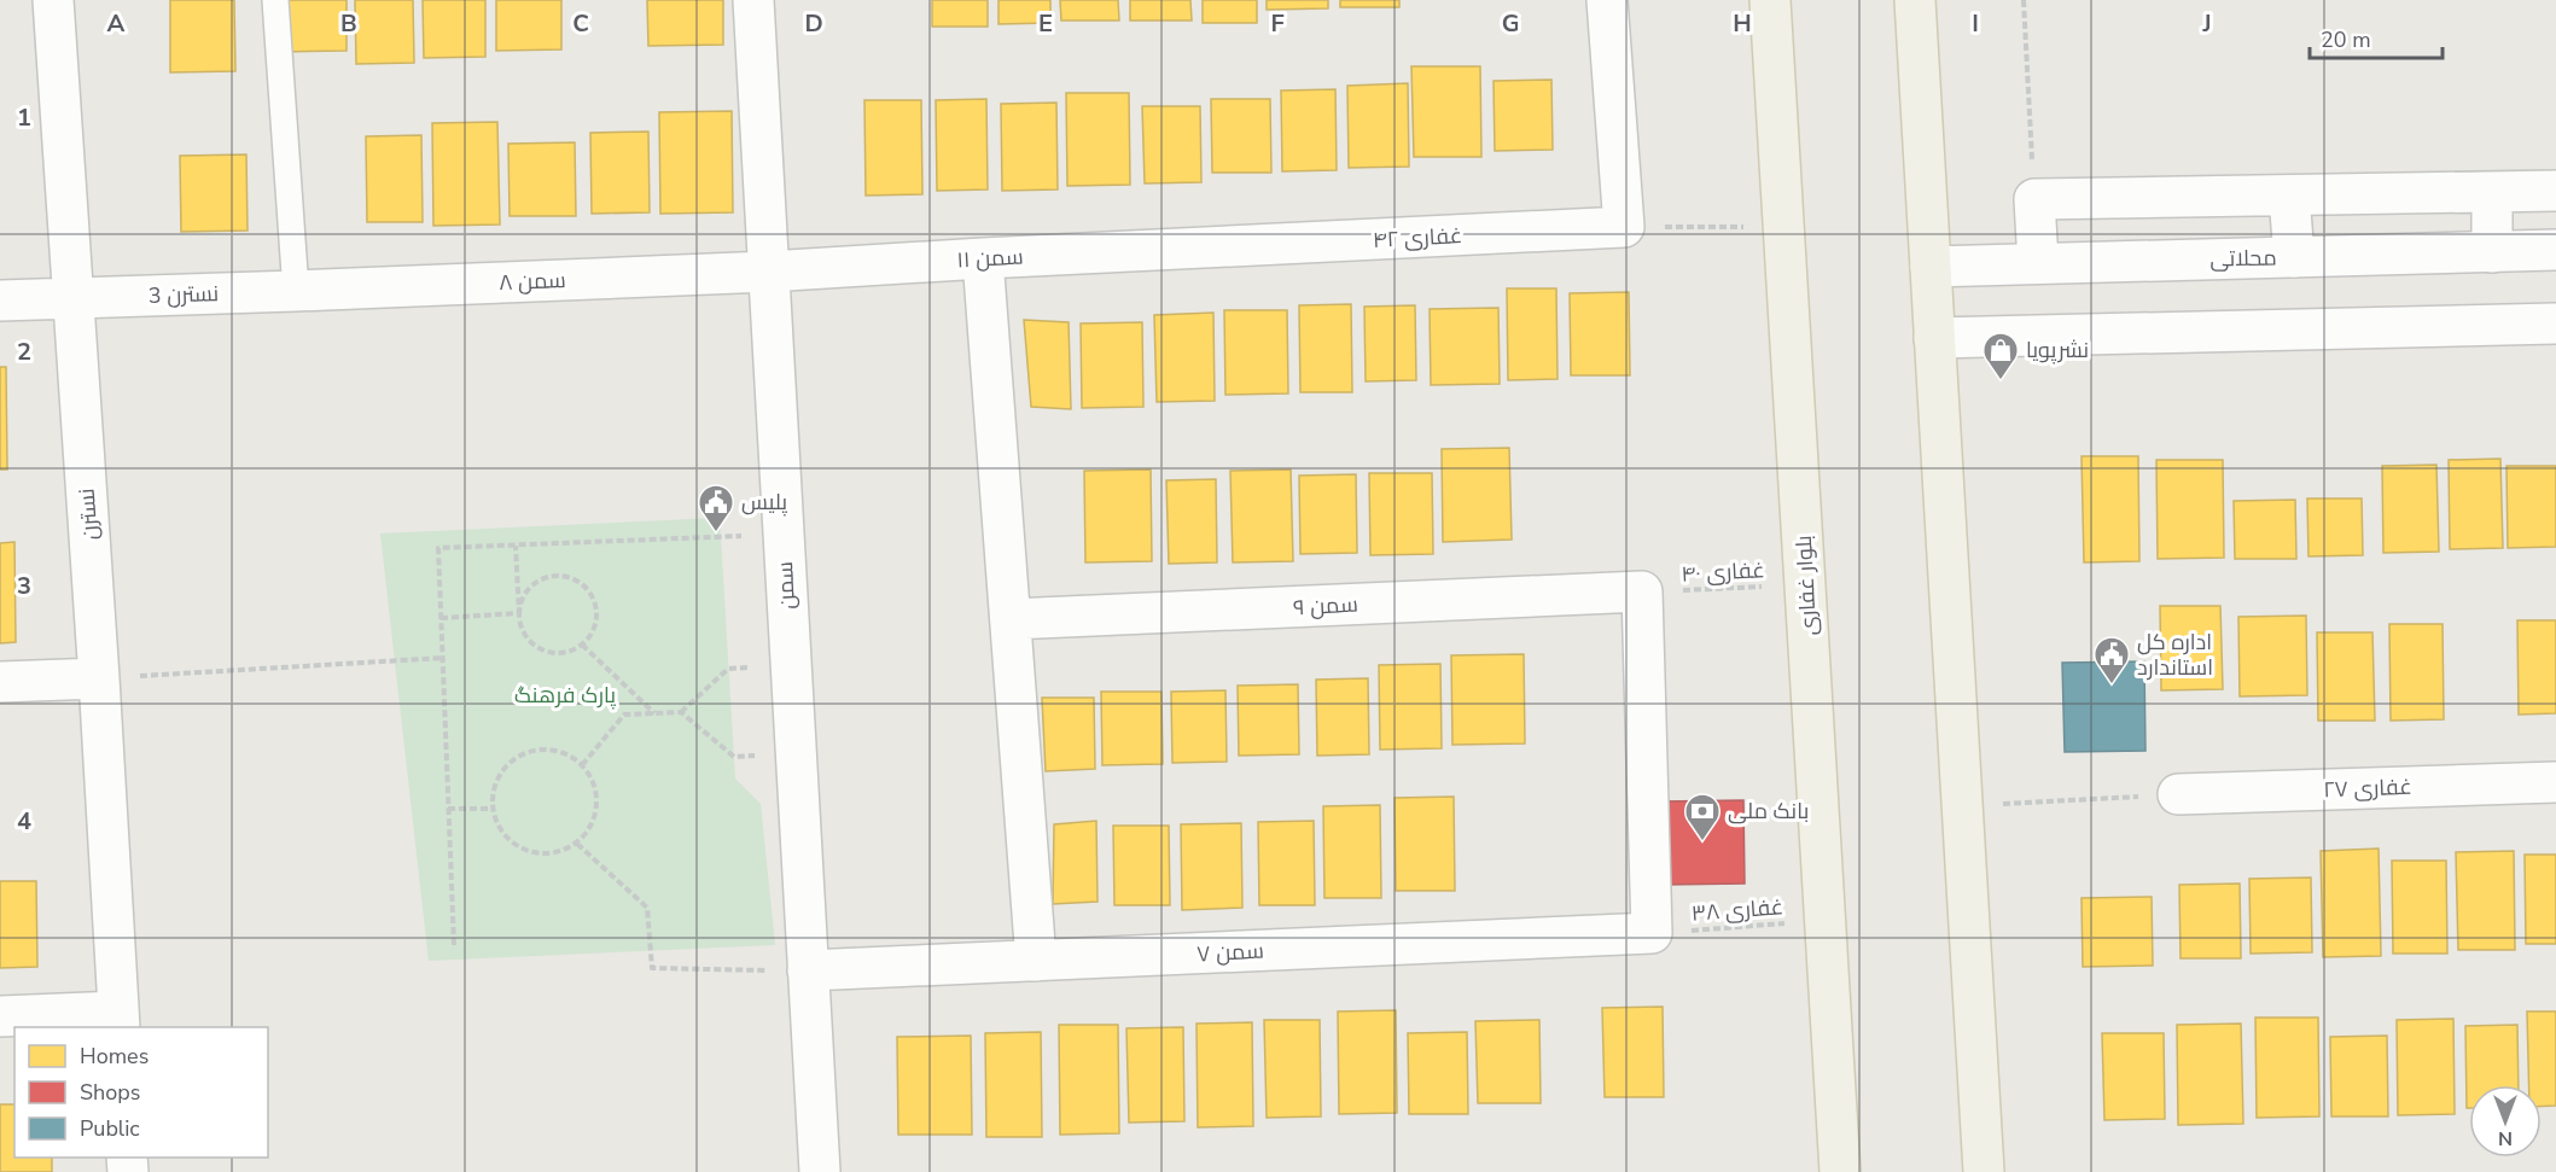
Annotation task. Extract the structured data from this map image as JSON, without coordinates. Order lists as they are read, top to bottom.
{
  "streets": {
    "main road": ["بلوار غفاری"],
    "street": [
      "غفاری ۴۲",
      "سمن ۱۱",
      "محلاتی",
      "سمن ۸",
      "نسترن 3",
      "نسترن",
      "سمن",
      "سمن ۹",
      "غفاری ۲۷",
      "سمن ۷"
    ],
    "path": ["غفاری ۴۰", "غفاری ۳۸"]
  },
  "crossings": [
    ["غفاری ۴۲", "سمن ۱۱"],
    ["سمن ۱۱", "سمن ۸"],
    ["سمن ۱۱", "سمن"],
    ["سمن ۸", "نسترن 3"],
    ["سمن ۸", "سمن"],
    ["نسترن 3", "نسترن"],
    ["غفاری ۴۰", "بلوار غفاری"],
    ["غفاری ۴۰", "سمن ۹"],
    ["سمن", "سمن ۷"],
    ["بلوار غفاری", "غفاری ۳۸"],
    ["غفاری ۳۸", "سمن ۷"]
  ],
  "parks": ["پارک فرهنگ"],
  "places": {
    "shop": ["نشرپویا"],
    "public building": ["پلیس", "اداره کل استاندارد"],
    "bank": ["بانک ملی"]
  },
  "legend": ["Homes", "Shops", "Public"],
  "scale_bar": "20 m",
  "north": "bottom",
  "grid": {
    "columns": [
      "A",
      "B",
      "C",
      "D",
      "E",
      "F",
      "G",
      "H",
      "I",
      "J"
    ],
    "rows": [
      "1",
      "2",
      "3",
      "4"
    ]
  }
}
